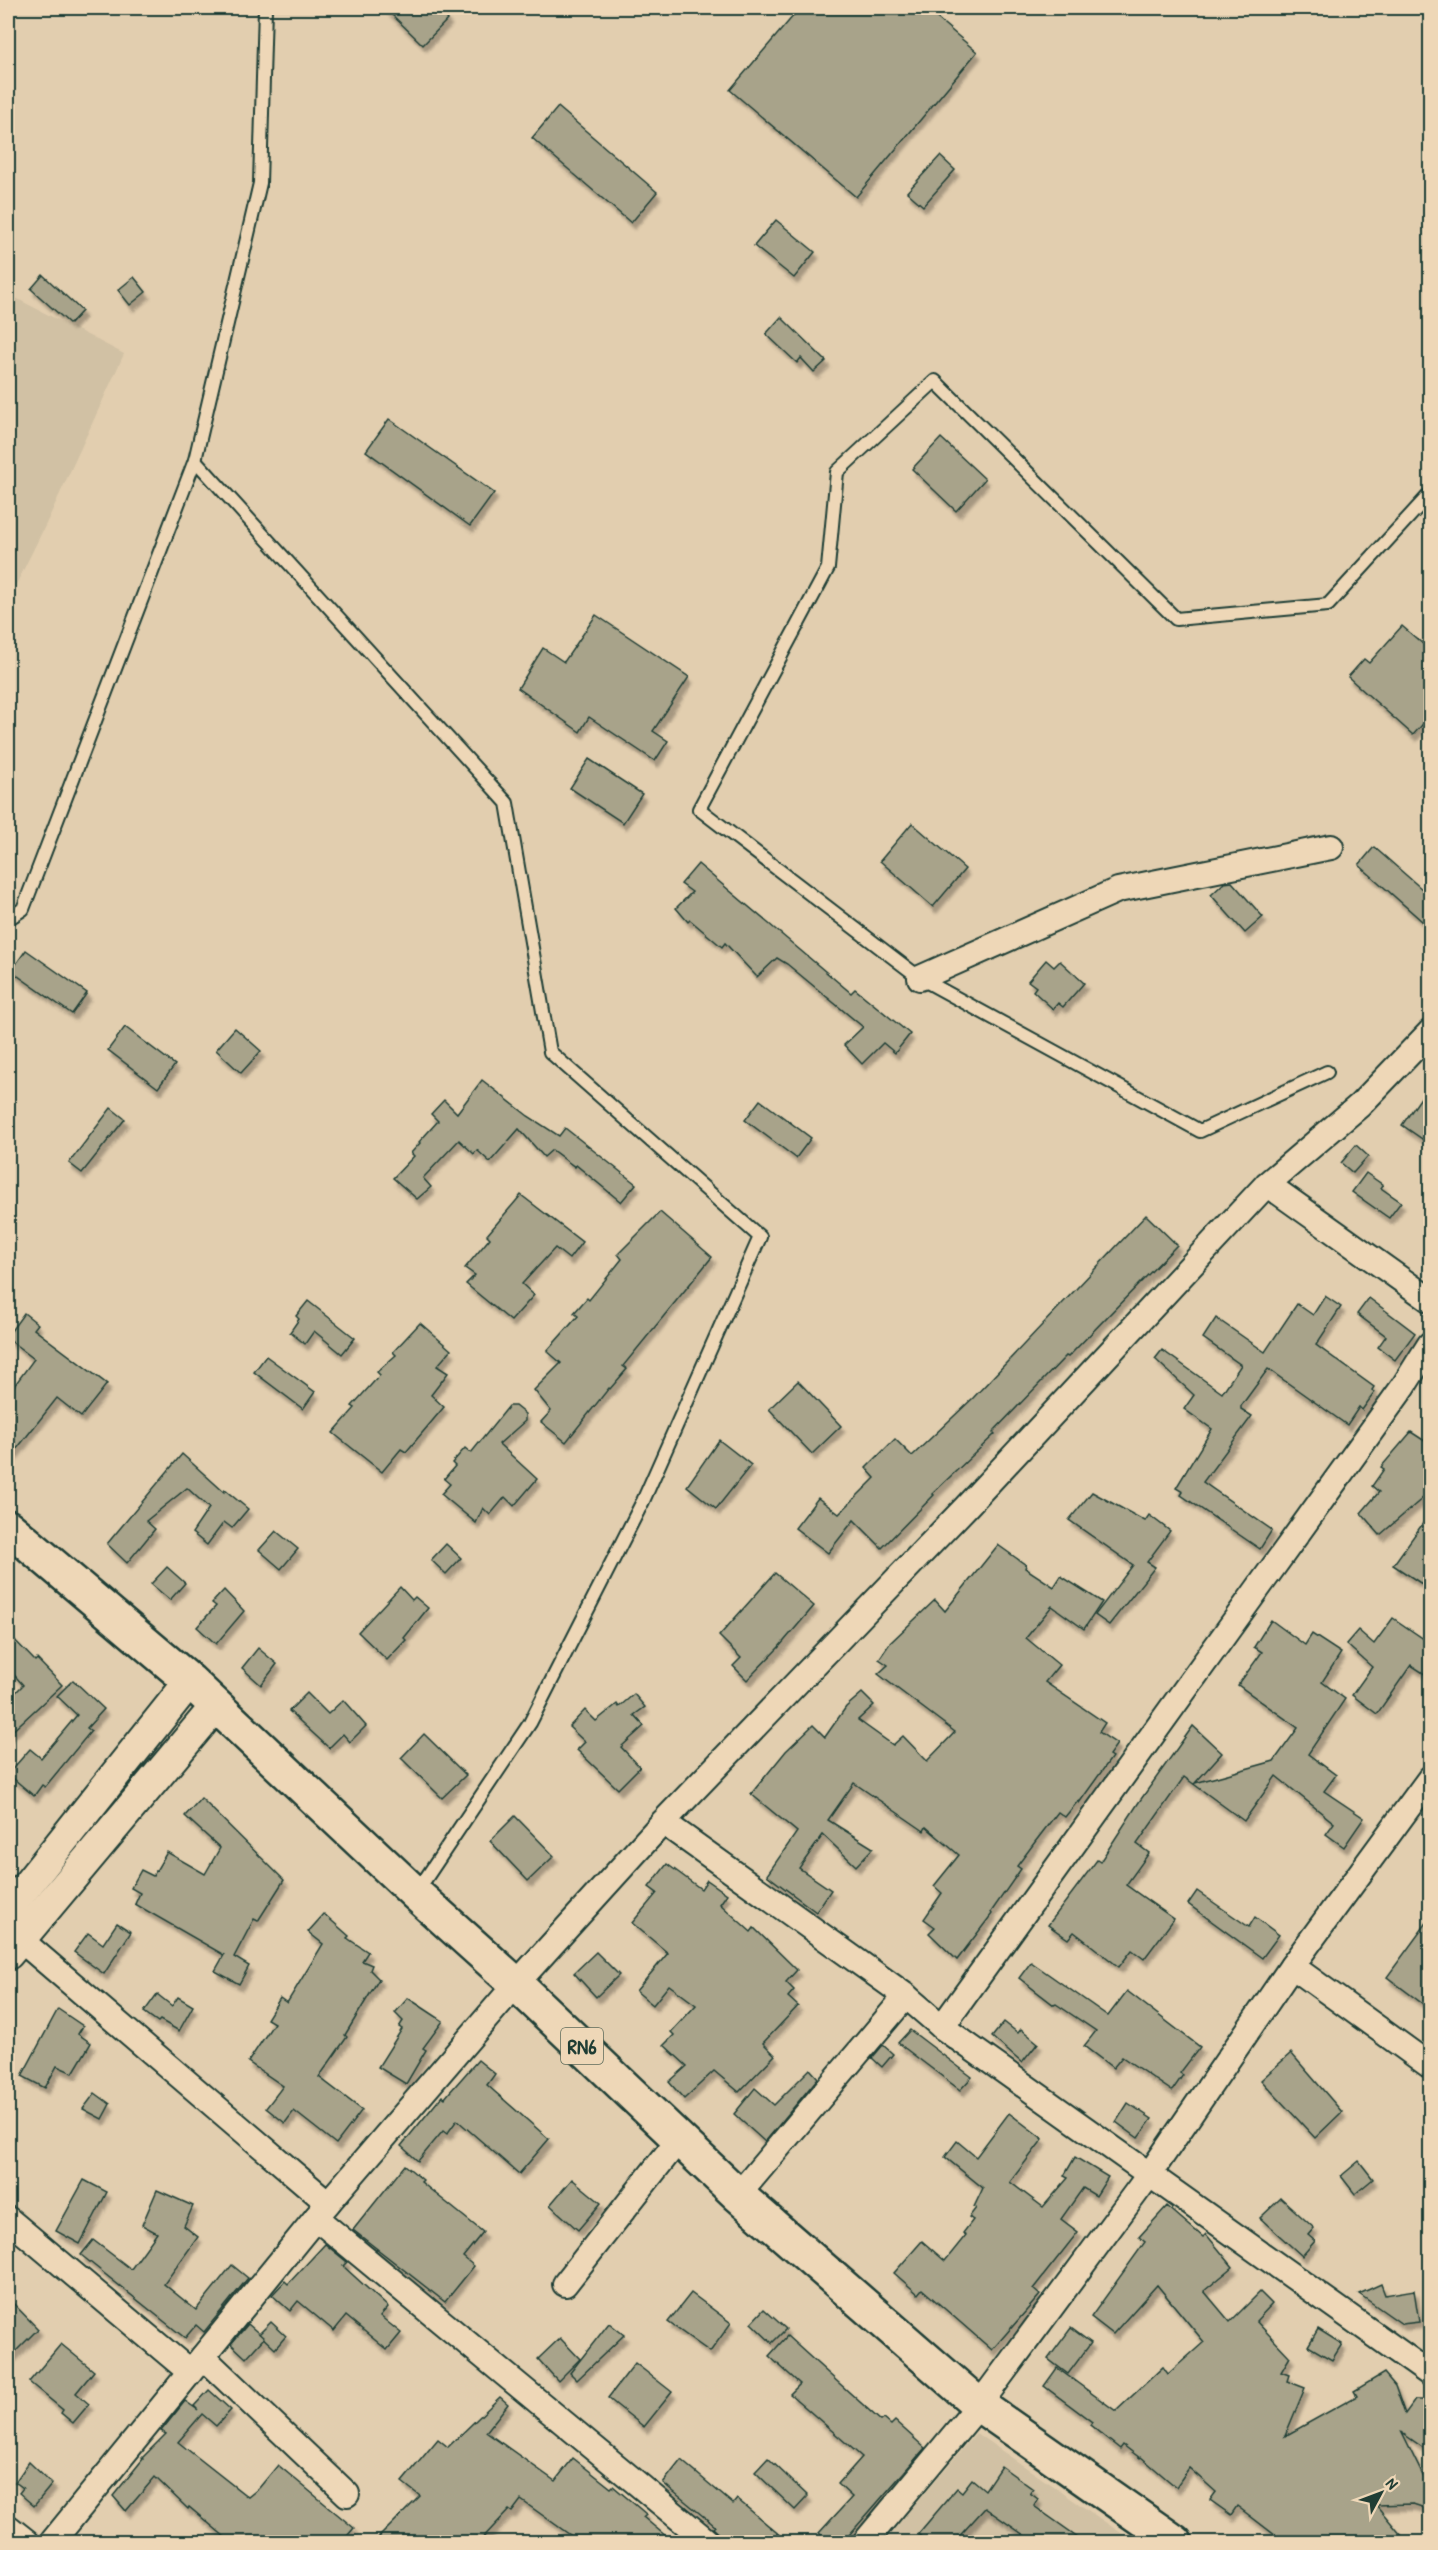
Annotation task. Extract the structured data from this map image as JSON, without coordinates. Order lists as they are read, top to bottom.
{
  "streets": {
    "main road": ["RN6"]
  },
  "north": "top right"
}
